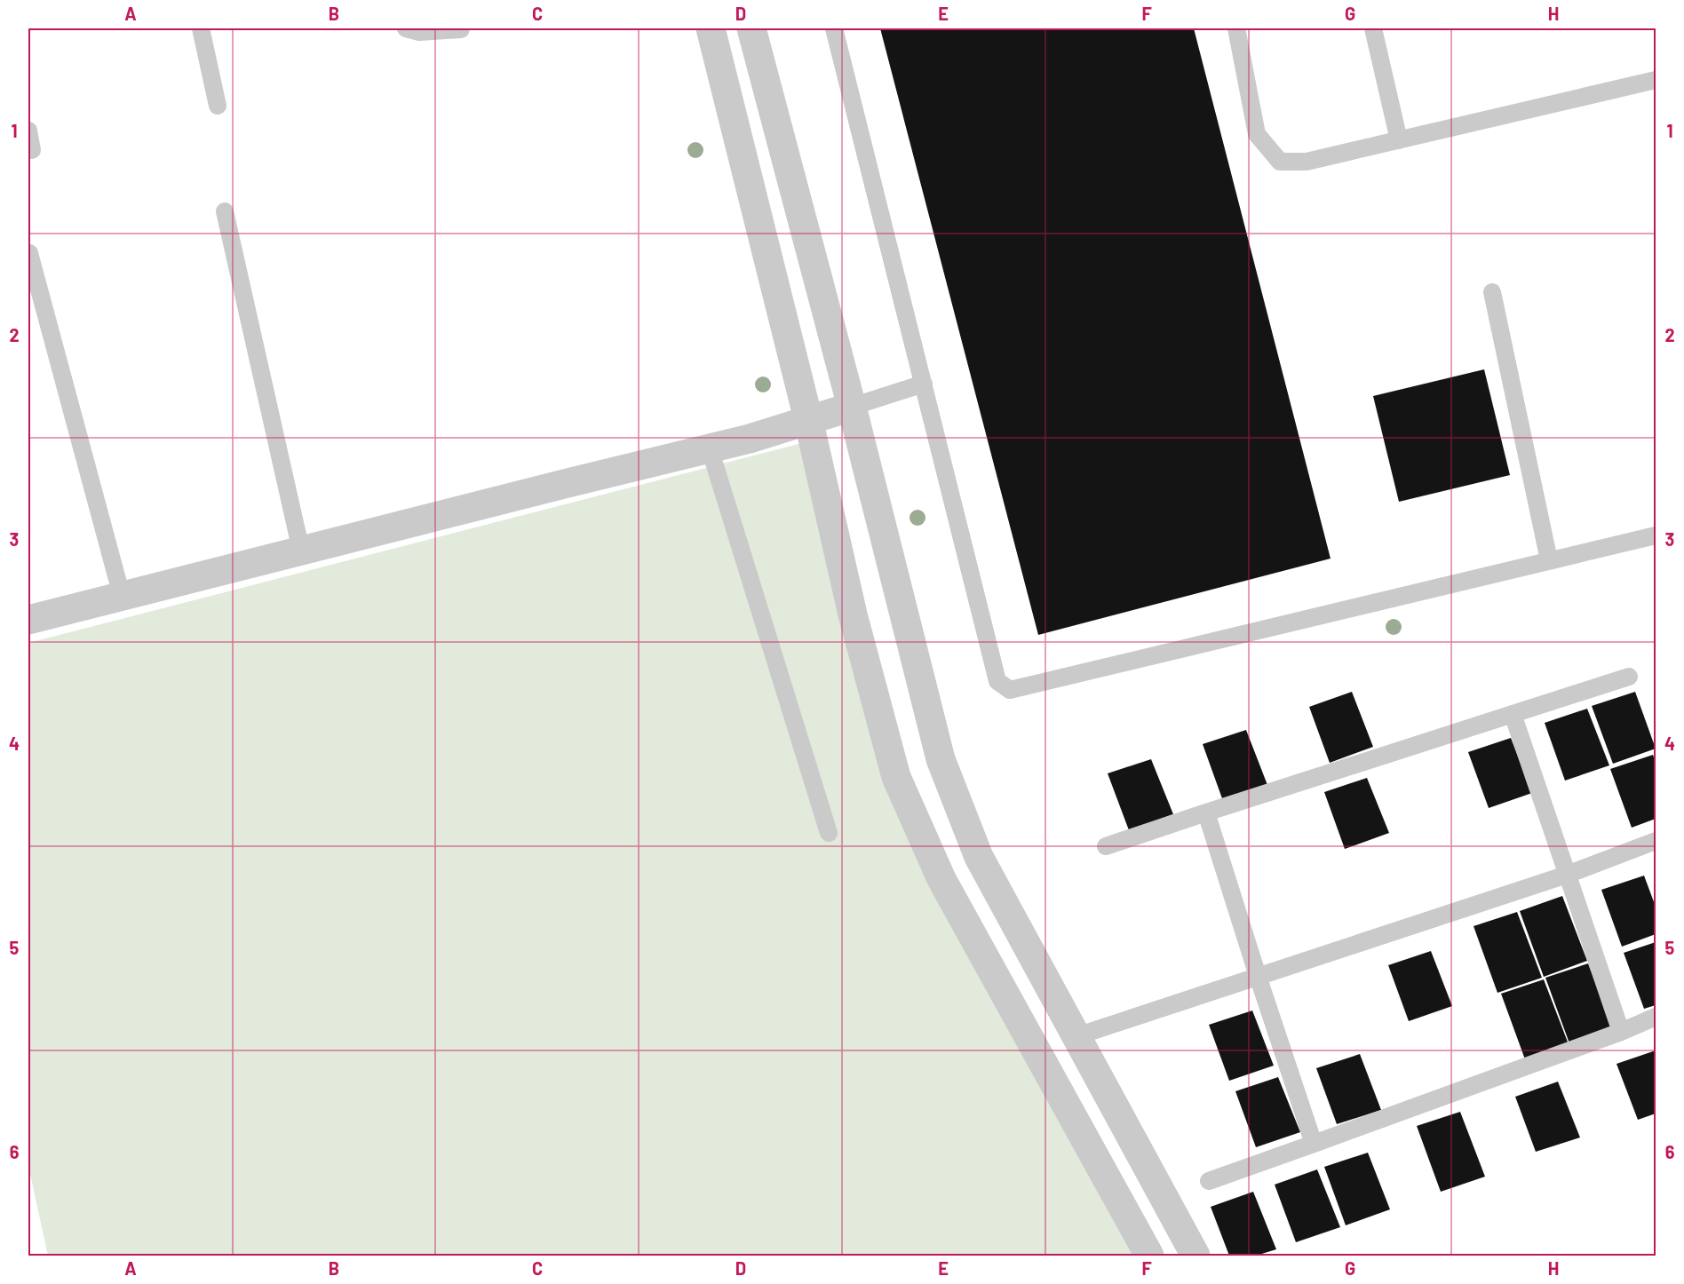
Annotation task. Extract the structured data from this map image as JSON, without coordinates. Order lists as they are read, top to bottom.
{
  "grid": {
    "columns": [
      "A",
      "B",
      "C",
      "D",
      "E",
      "F",
      "G",
      "H"
    ],
    "rows": [
      "1",
      "2",
      "3",
      "4",
      "5",
      "6"
    ]
  }
}
